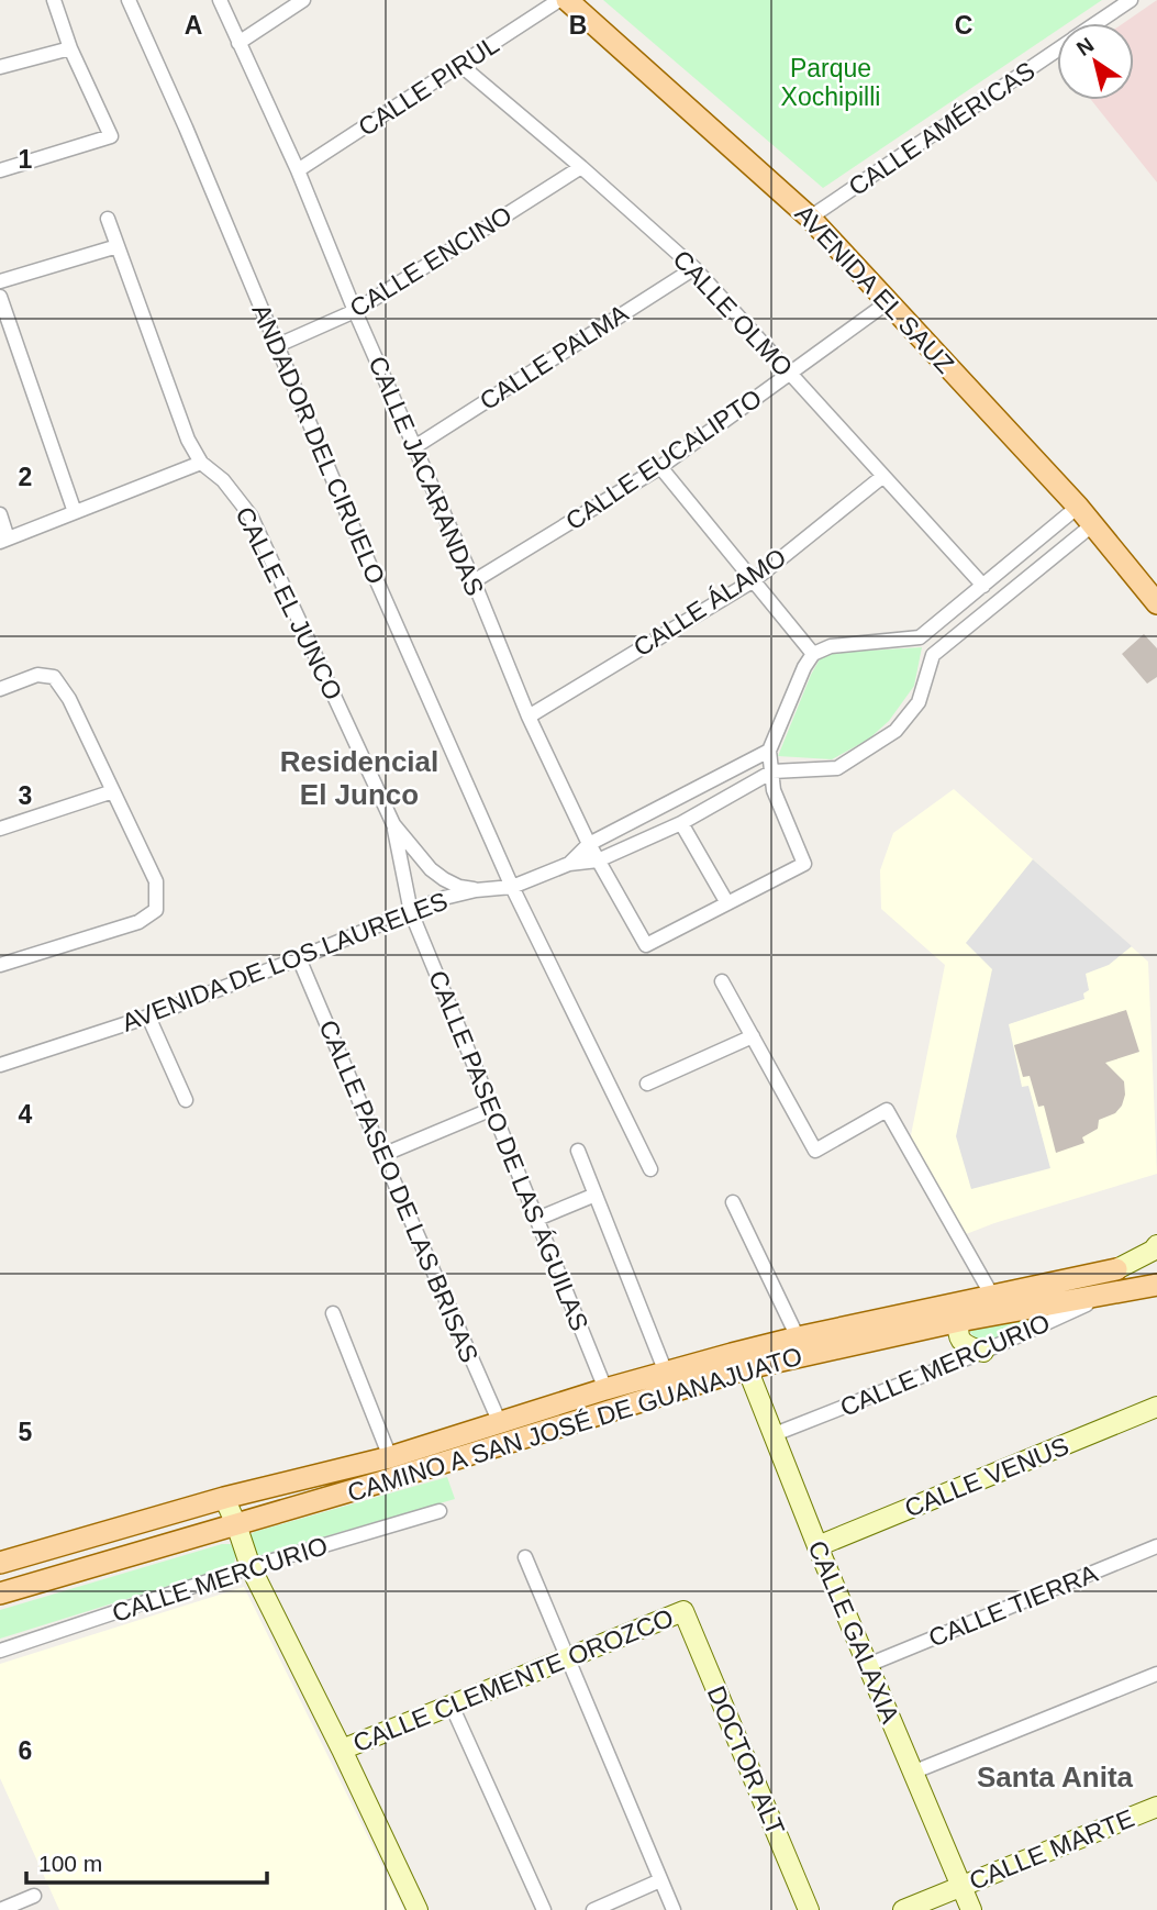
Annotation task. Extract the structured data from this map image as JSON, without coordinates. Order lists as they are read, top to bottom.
{
  "streets": {
    "main road": ["AVENIDA EL SAUZ", "CAMINO A SAN JOSÉ DE GUANAJUATO"],
    "street": [
      "CALLE PIRUL",
      "CALLE AMÉRICAS",
      "CALLE ENCINO",
      "CALLE OLMO",
      "CALLE PALMA",
      "ANDADOR DEL CIRUELO",
      "CALLE EUCALIPTO",
      "CALLE JACARANDAS",
      "CALLE ÁLAMO",
      "CALLE EL JUNCO",
      "AVENIDA DE LOS LAURELES",
      "CALLE PASEO DE LAS ÁGUILAS",
      "CALLE PASEO DE LAS BRISAS",
      "CALLE MERCURIO",
      "CALLE VENUS",
      "CALLE TIERRA",
      "CALLE GALAXIA",
      "CALLE CLEMENTE OROZCO",
      "DOCTOR ALT",
      "CALLE MARTE"
    ]
  },
  "crossings": [
    ["CALLE PIRUL", "CALLE OLMO"],
    ["CALLE PIRUL", "CALLE JACARANDAS"],
    ["CALLE AMÉRICAS", "AVENIDA EL SAUZ"],
    ["CALLE ENCINO", "CALLE OLMO"],
    ["CALLE ENCINO", "ANDADOR DEL CIRUELO"],
    ["CALLE ENCINO", "CALLE JACARANDAS"],
    ["AVENIDA EL SAUZ", "CALLE EUCALIPTO"],
    ["AVENIDA EL SAUZ", "AVENIDA DE LOS LAURELES"],
    ["CALLE OLMO", "CALLE PALMA"],
    ["CALLE OLMO", "CALLE EUCALIPTO"],
    ["CALLE OLMO", "CALLE ÁLAMO"],
    ["CALLE PALMA", "CALLE JACARANDAS"],
    ["ANDADOR DEL CIRUELO", "AVENIDA DE LOS LAURELES"],
    ["CALLE EUCALIPTO", "CALLE JACARANDAS"],
    ["CALLE JACARANDAS", "CALLE ÁLAMO"],
    ["CALLE JACARANDAS", "AVENIDA DE LOS LAURELES"],
    ["CALLE EL JUNCO", "AVENIDA DE LOS LAURELES"],
    ["CALLE EL JUNCO", "CALLE PASEO DE LAS ÁGUILAS"],
    ["AVENIDA DE LOS LAURELES", "CALLE PASEO DE LAS ÁGUILAS"],
    ["AVENIDA DE LOS LAURELES", "CALLE PASEO DE LAS BRISAS"],
    ["CALLE PASEO DE LAS ÁGUILAS", "CAMINO A SAN JOSÉ DE GUANAJUATO"],
    ["CALLE PASEO DE LAS BRISAS", "CAMINO A SAN JOSÉ DE GUANAJUATO"],
    ["CALLE MERCURIO", "CAMINO A SAN JOSÉ DE GUANAJUATO"],
    ["CALLE MERCURIO", "CALLE GALAXIA"],
    ["CAMINO A SAN JOSÉ DE GUANAJUATO", "CALLE GALAXIA"],
    ["CALLE VENUS", "CALLE GALAXIA"],
    ["CALLE TIERRA", "CALLE GALAXIA"],
    ["CALLE GALAXIA", "CALLE MARTE"],
    ["CALLE CLEMENTE OROZCO", "DOCTOR ALT"]
  ],
  "districts": ["Residencial El Junco", "Santa Anita"],
  "parks": ["Parque Xochipilli"],
  "scale_bar": "100 m",
  "north": "top left",
  "grid": {
    "columns": ["A", "B", "C"],
    "rows": [
      "1",
      "2",
      "3",
      "4",
      "5",
      "6"
    ]
  }
}
